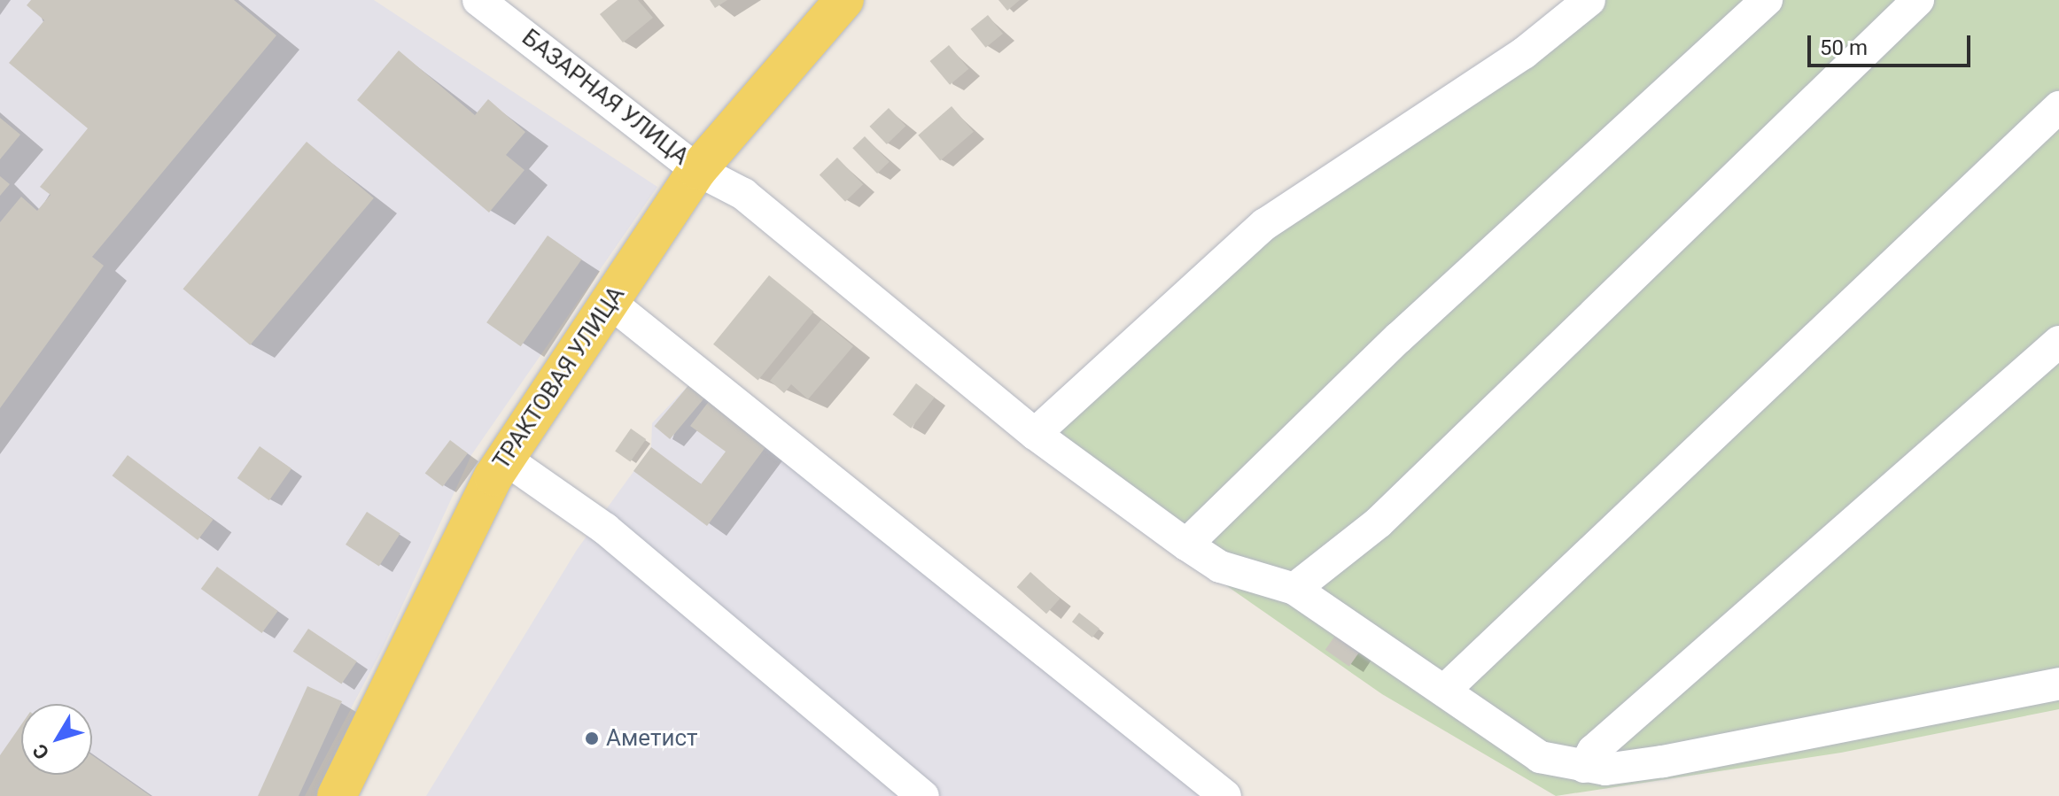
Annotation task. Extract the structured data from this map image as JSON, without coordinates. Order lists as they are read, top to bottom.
{
  "streets": {
    "main road": ["ТРАКТОВАЯ УЛИЦА"],
    "street": ["БАЗАРНАЯ УЛИЦА"]
  },
  "crossings": [
    ["БАЗАРНАЯ УЛИЦА", "ТРАКТОВАЯ УЛИЦА"]
  ],
  "places": ["Аметист"],
  "scale_bar": "50 m",
  "north": "bottom left"
}
